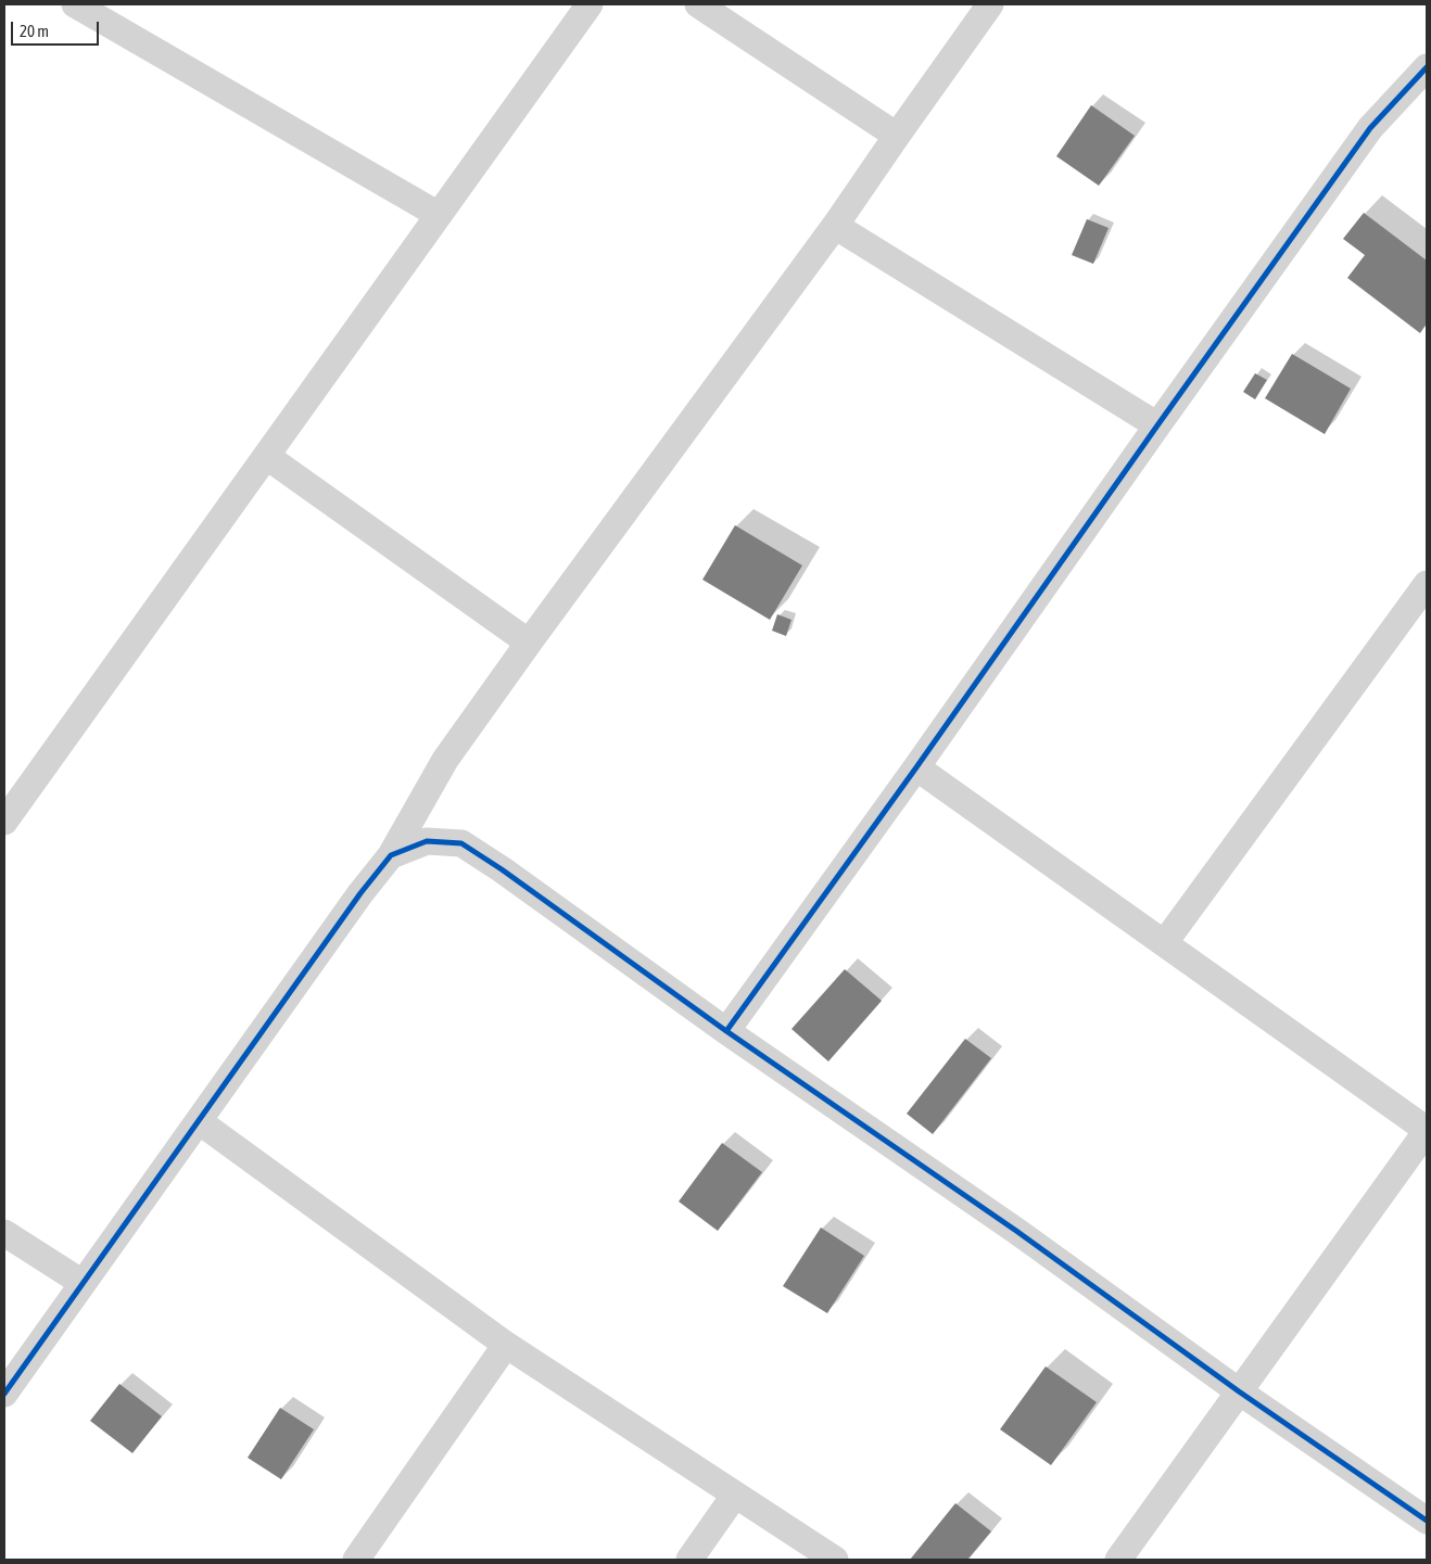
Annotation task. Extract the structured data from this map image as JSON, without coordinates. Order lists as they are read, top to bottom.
{
  "scale_bar": "20 m"
}
